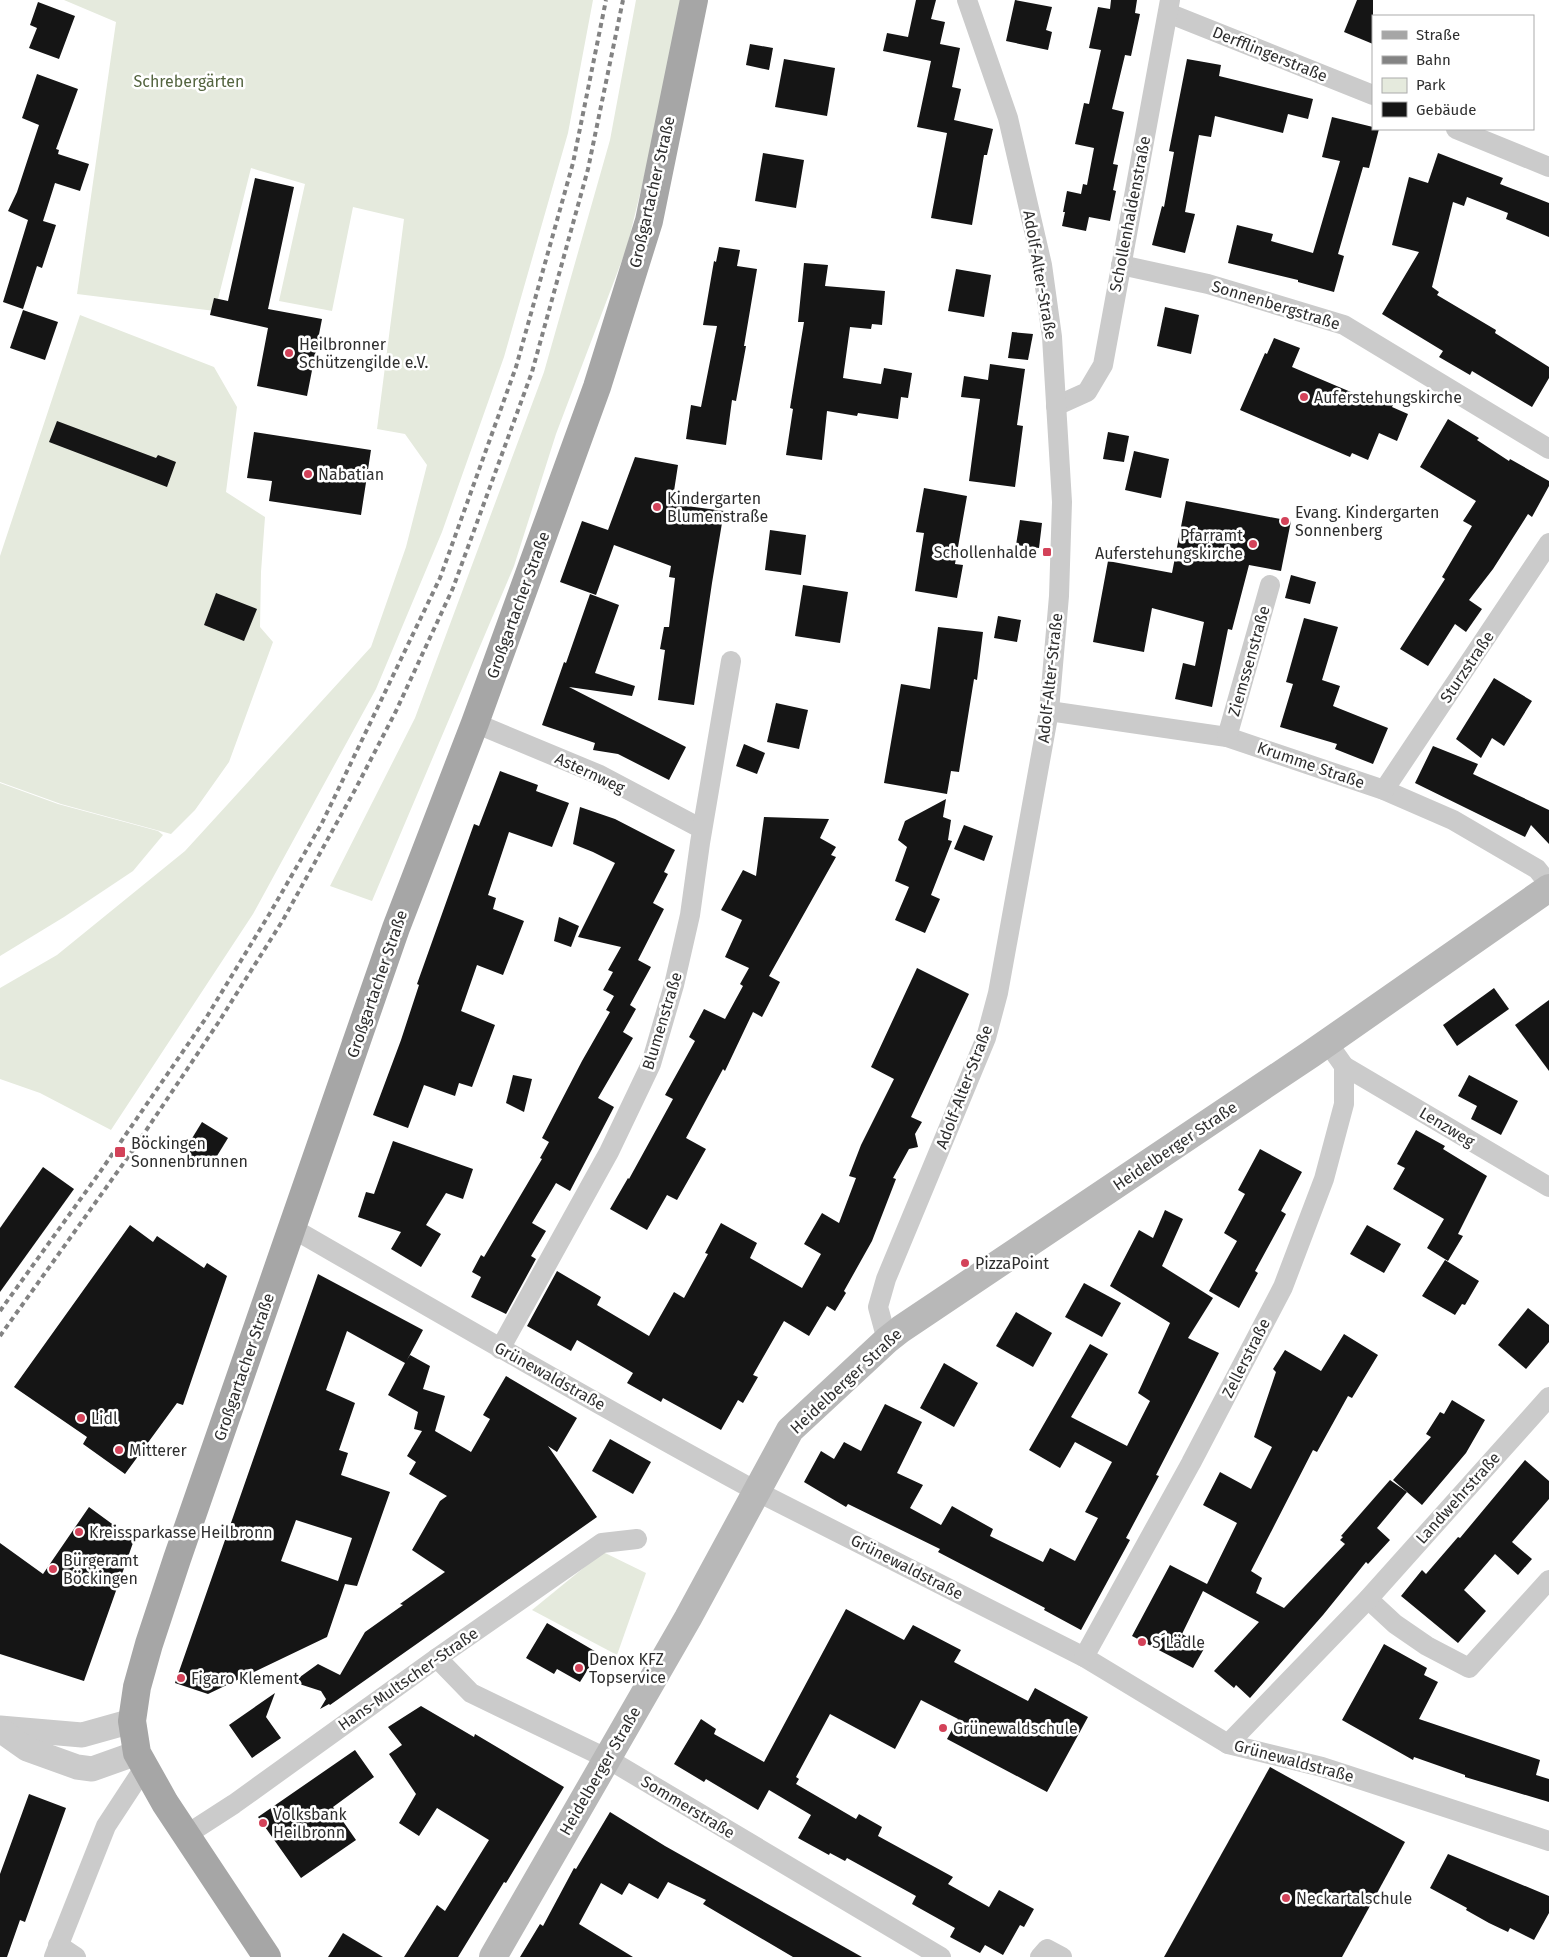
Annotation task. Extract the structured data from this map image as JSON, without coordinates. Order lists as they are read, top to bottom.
{
  "streets": {
    "main road": ["Großgartacher Straße", "Heidelberger Straße"],
    "street": [
      "Derfflingerstraße",
      "Schollenhaldenstraße",
      "Adolf-Alter-Straße",
      "Sonnenbergstraße",
      "Ziemssenstraße",
      "Sturzstraße",
      "Krumme Straße",
      "Asternweg",
      "Blumenstraße",
      "Lenzweg",
      "Zellerstraße",
      "Grünewaldstraße",
      "Landwehrstraße",
      "Hans-Multscher-Straße",
      "Sommerstraße"
    ]
  },
  "crossings": [
    ["Derfflingerstraße", "Schollenhaldenstraße"],
    ["Großgartacher Straße", "Asternweg"],
    ["Großgartacher Straße", "Grünewaldstraße"],
    ["Schollenhaldenstraße", "Adolf-Alter-Straße"],
    ["Schollenhaldenstraße", "Sonnenbergstraße"],
    ["Adolf-Alter-Straße", "Krumme Straße"],
    ["Adolf-Alter-Straße", "Heidelberger Straße"],
    ["Ziemssenstraße", "Krumme Straße"],
    ["Sturzstraße", "Krumme Straße"],
    ["Asternweg", "Blumenstraße"],
    ["Blumenstraße", "Grünewaldstraße"],
    ["Lenzweg", "Zellerstraße"],
    ["Heidelberger Straße", "Grünewaldstraße"],
    ["Heidelberger Straße", "Sommerstraße"],
    ["Zellerstraße", "Grünewaldstraße"],
    ["Grünewaldstraße", "Landwehrstraße"],
    ["Hans-Multscher-Straße", "Sommerstraße"]
  ],
  "parks": ["Schrebergärten"],
  "places": {
    "other": [
      "Heilbronner Schützengilde e.V.",
      "Auferstehungskirche",
      "Nabatian",
      "Kindergarten Blumenstraße",
      "Evang. Kindergarten Sonnenberg",
      "Pfarramt Auferstehungskirche",
      "PizzaPoint",
      "Lidl",
      "Mitterer",
      "Kreissparkasse Heilbronn",
      "Bürgeramt Böckingen",
      "S´Lädle",
      "Denox KFZ Topservice",
      "Figaro Klement",
      "Grünewaldschule",
      "Volksbank Heilbronn",
      "Neckartalschule"
    ],
    "transit": ["Schollenhalde", "Böckingen Sonnenbrunnen"]
  },
  "legend": [
    "Straße",
    "Bahn",
    "Park",
    "Gebäude"
  ]
}
